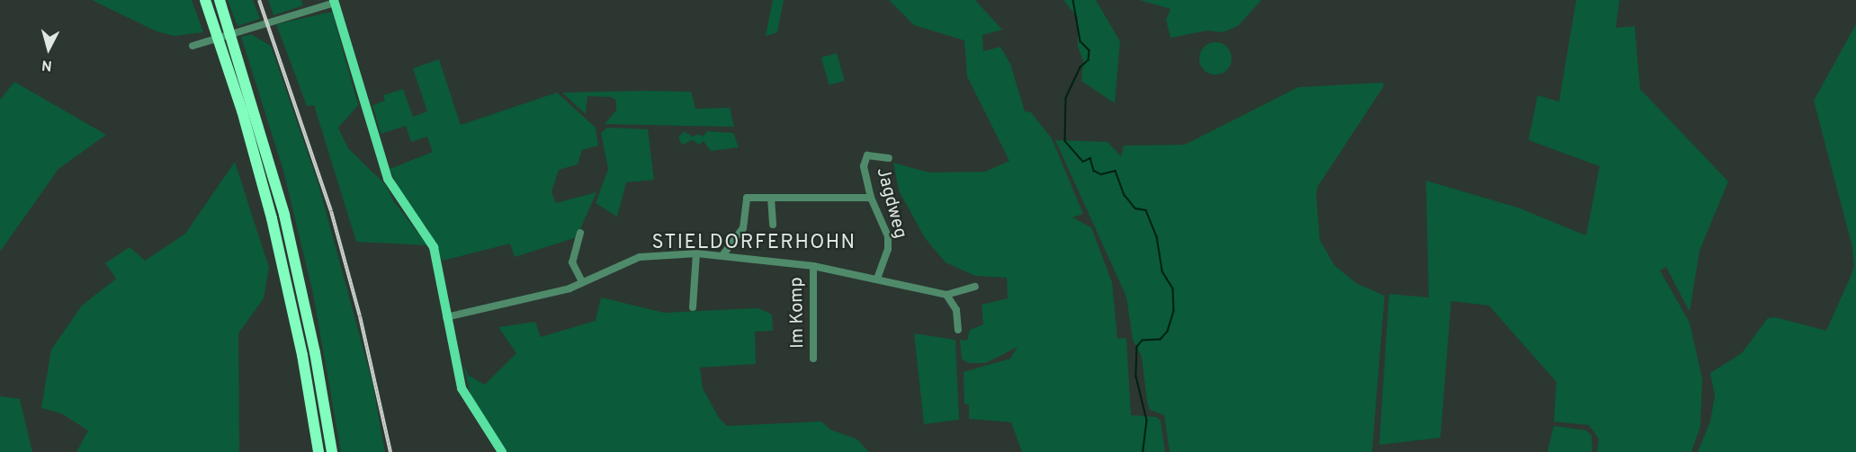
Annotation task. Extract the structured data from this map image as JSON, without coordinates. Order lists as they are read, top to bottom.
{
  "streets": {
    "street": ["Jagdweg", "Im Komp"]
  },
  "districts": ["STIELDORFERHOHN"],
  "north": "bottom"
}
